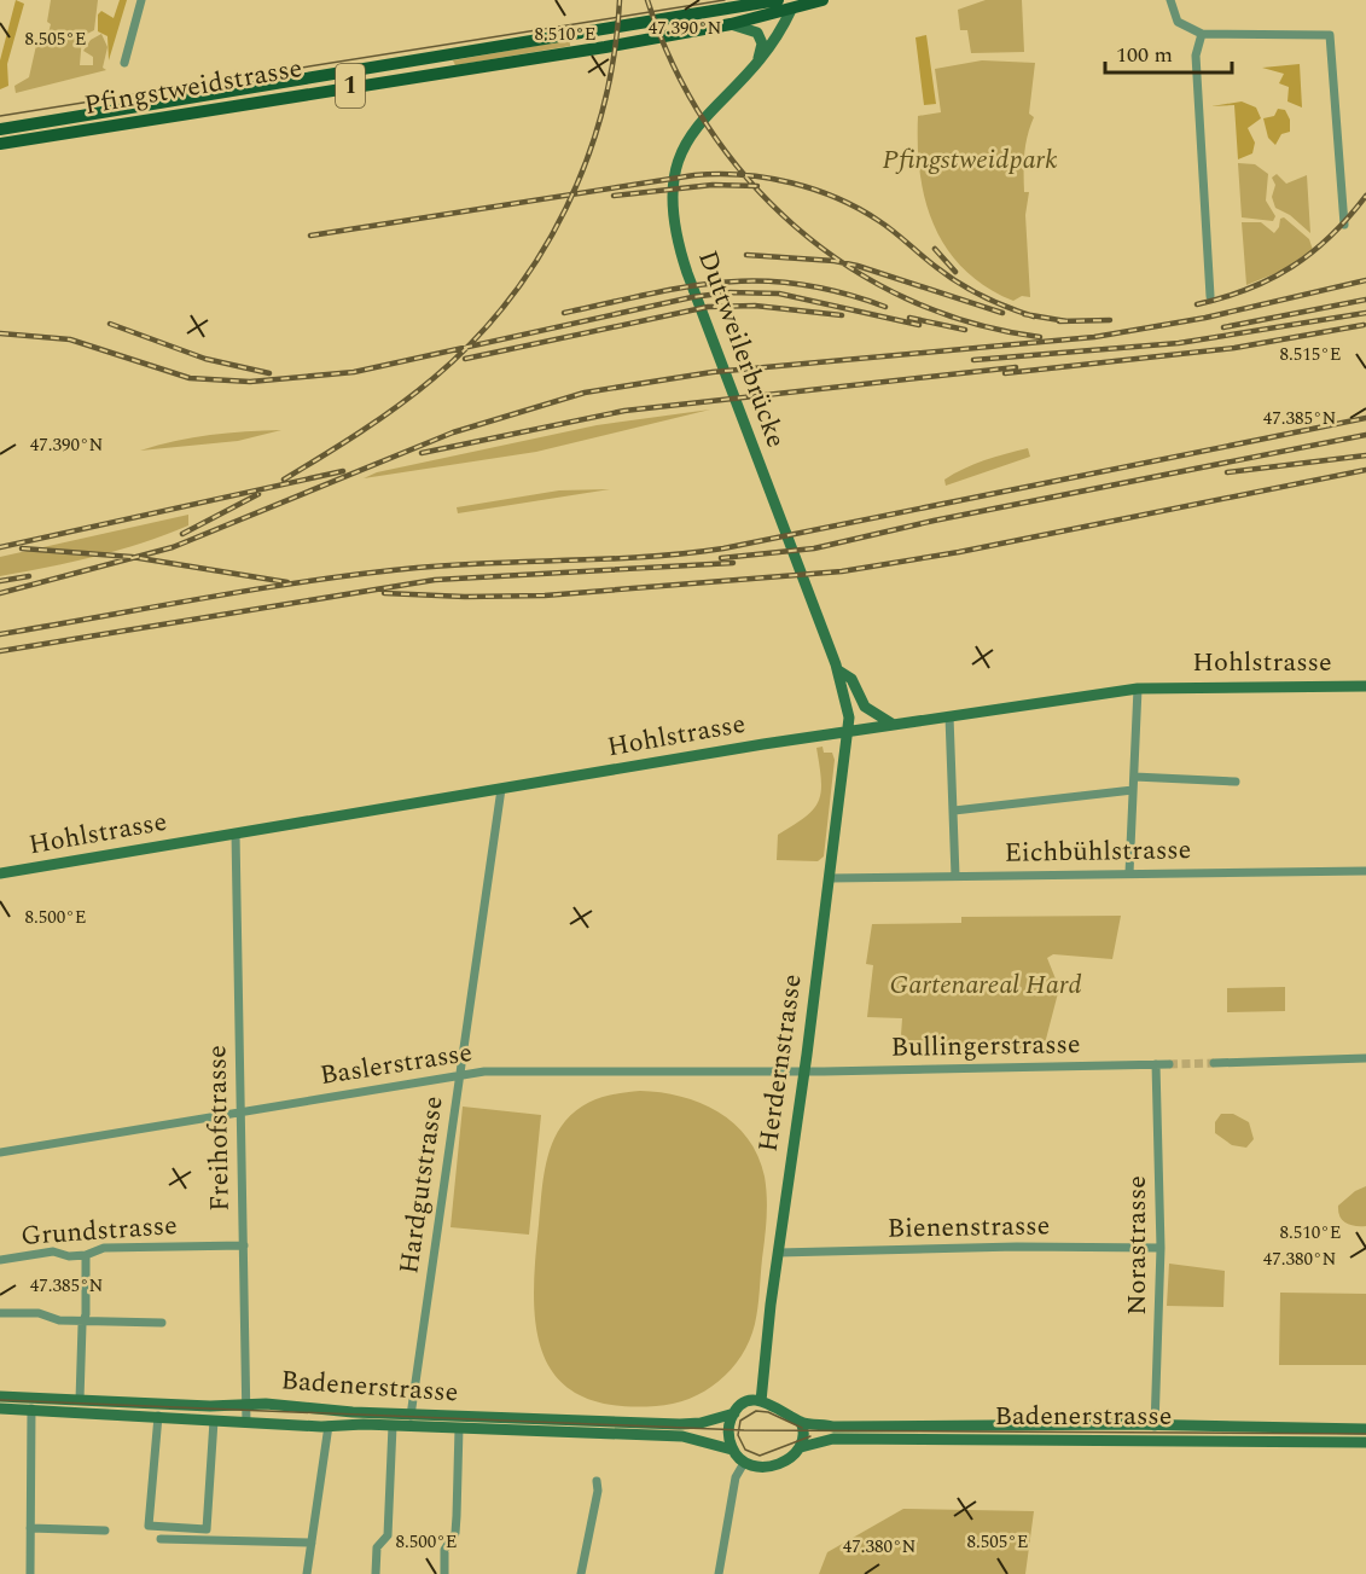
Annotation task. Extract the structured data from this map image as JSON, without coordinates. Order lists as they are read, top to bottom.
{
  "streets": {
    "main road": ["1", "Pfingstweidstrasse"],
    "street": [
      "Duttweilerbrücke",
      "Hohlstrasse",
      "Eichbühlstrasse",
      "Bullingerstrasse",
      "Herdernstrasse",
      "Baslerstrasse",
      "Freihofstrasse",
      "Hardgutstrasse",
      "Bienenstrasse",
      "Grundstrasse",
      "Norastrasse",
      "Badenerstrasse"
    ]
  },
  "crossings": [
    ["Pfingstweidstrasse", "Duttweilerbrücke"],
    ["Duttweilerbrücke", "Hohlstrasse"],
    ["Duttweilerbrücke", "Herdernstrasse"],
    ["Hohlstrasse", "Herdernstrasse"],
    ["Hohlstrasse", "Freihofstrasse"],
    ["Hohlstrasse", "Hardgutstrasse"],
    ["Eichbühlstrasse", "Herdernstrasse"],
    ["Bullingerstrasse", "Herdernstrasse"],
    ["Bullingerstrasse", "Baslerstrasse"],
    ["Bullingerstrasse", "Norastrasse"],
    ["Herdernstrasse", "Baslerstrasse"],
    ["Herdernstrasse", "Bienenstrasse"],
    ["Herdernstrasse", "Badenerstrasse"],
    ["Baslerstrasse", "Freihofstrasse"],
    ["Baslerstrasse", "Hardgutstrasse"],
    ["Freihofstrasse", "Grundstrasse"],
    ["Freihofstrasse", "Badenerstrasse"],
    ["Hardgutstrasse", "Badenerstrasse"],
    ["Bienenstrasse", "Norastrasse"],
    ["Norastrasse", "Badenerstrasse"]
  ],
  "parks": ["Pfingstweidpark", "Gartenareal Hard"],
  "scale_bar": "100 m",
  "coordinates": [
    "47.390°N",
    "8.510°E",
    "8.505°E",
    "8.515°E",
    "47.385°N",
    "8.500°E",
    "47.380°N"
  ]
}
